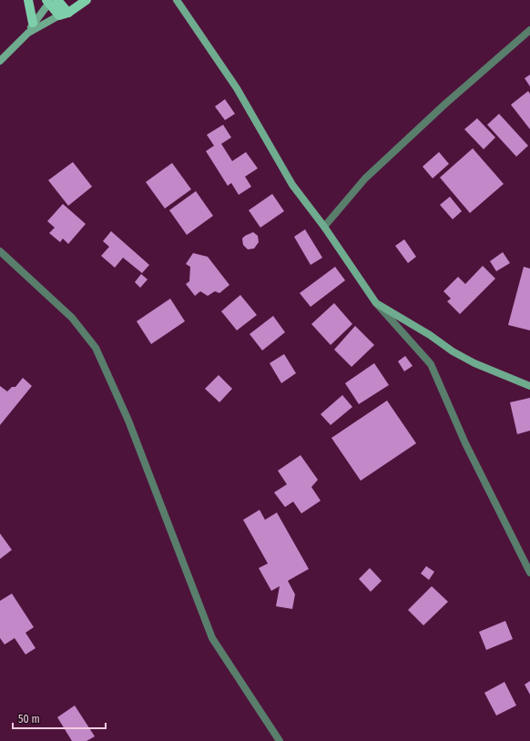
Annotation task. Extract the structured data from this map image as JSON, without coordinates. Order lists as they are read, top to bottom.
{
  "scale_bar": "50 m"
}
